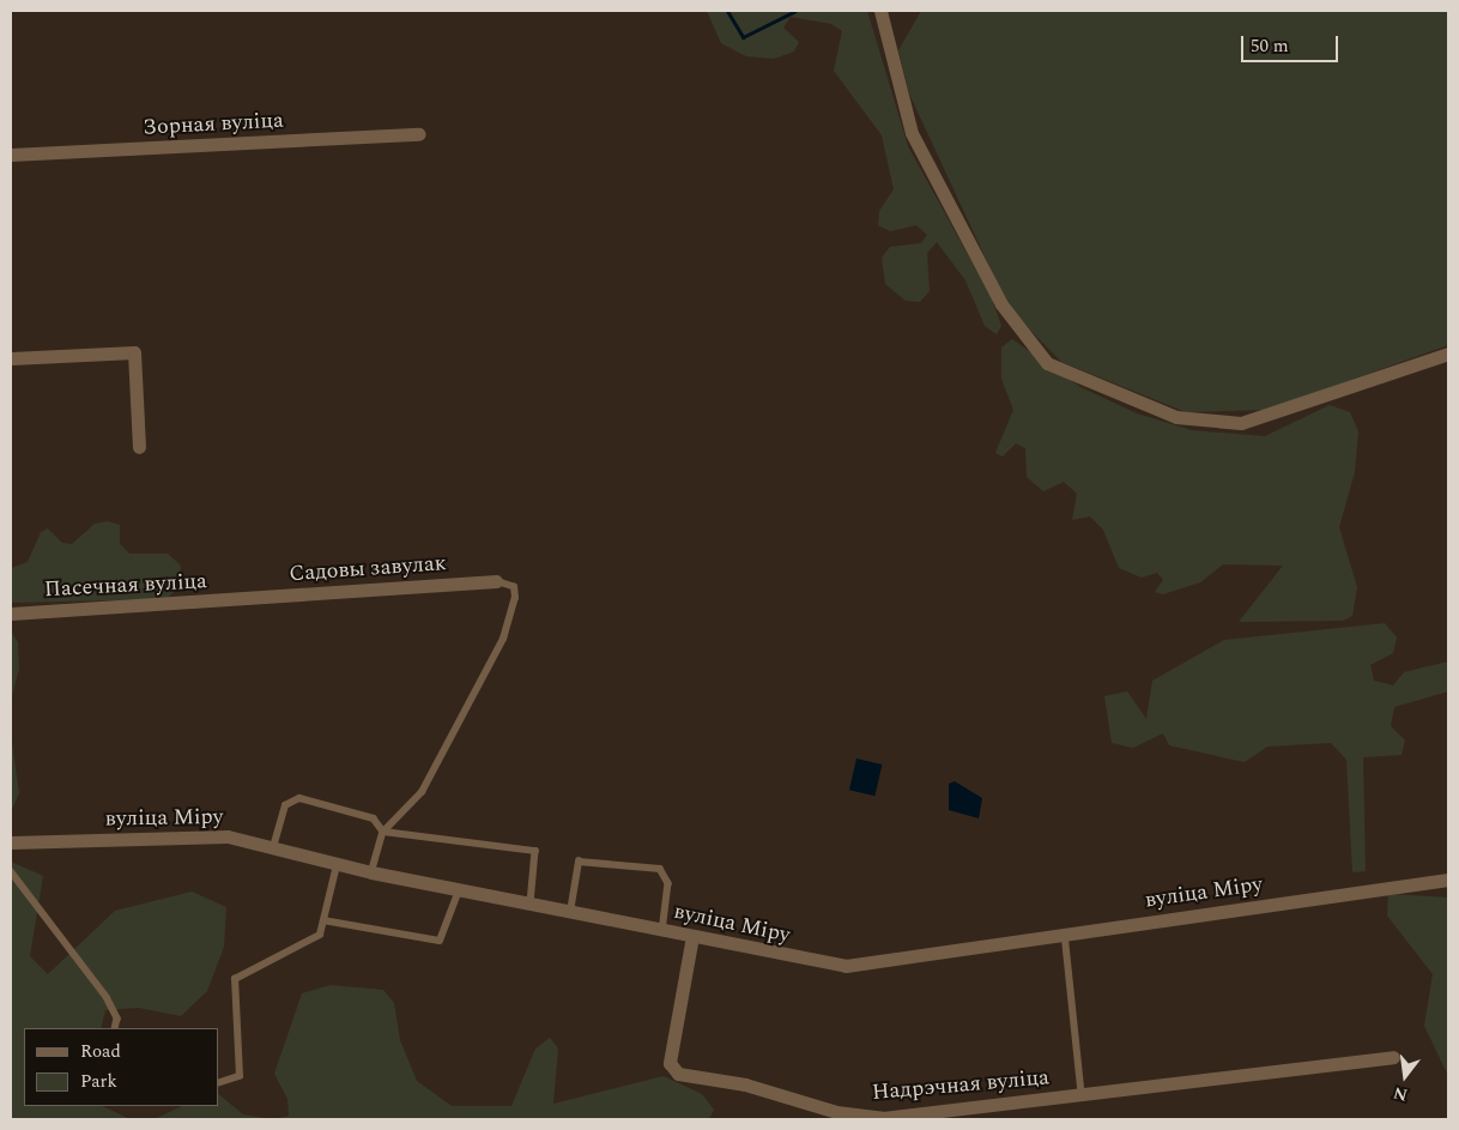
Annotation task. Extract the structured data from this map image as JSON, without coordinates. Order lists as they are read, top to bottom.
{
  "streets": {
    "street": [
      "Зорная вуліца",
      "Садовы завулак",
      "Пасечная вуліца",
      "вуліца Міру",
      "Надрэчная вуліца"
    ]
  },
  "crossings": [
    ["Садовы завулак", "Пасечная вуліца"],
    ["вуліца Міру", "Надрэчная вуліца"]
  ],
  "legend": ["Road", "Park"],
  "scale_bar": "50 m",
  "north": "bottom"
}
